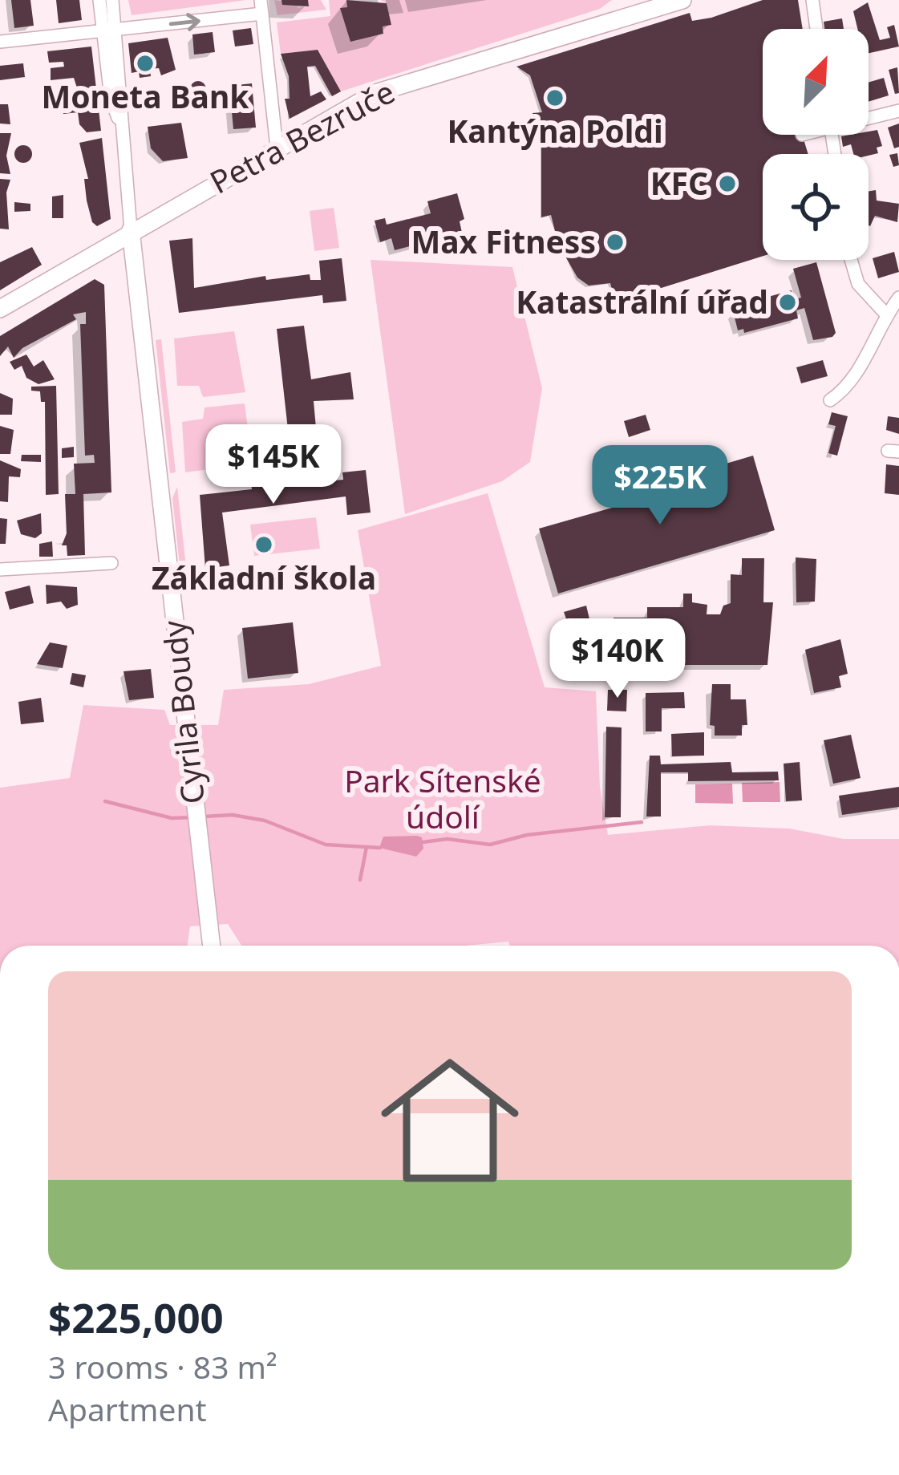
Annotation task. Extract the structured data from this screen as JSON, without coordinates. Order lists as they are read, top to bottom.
{
  "streets": {
    "street": ["Petra Bezruče", "Cyrila Boudy"]
  },
  "crossings": [
    ["Petra Bezruče", "Cyrila Boudy"]
  ],
  "parks": ["Park Sítenské údolí"],
  "places": [
    "Moneta Bank",
    "Kantýna Poldi",
    "KFC",
    "Max Fitness",
    "Katastrální úřad",
    "Základní škola"
  ],
  "north": "top right",
  "page": {
    "price": ["$145K", "$225K", "$140K"],
    "list": [
      {
        "name": "$225,000",
        "note": "3 rooms · 83 m² · Apartment"
      }
    ]
  }
}
